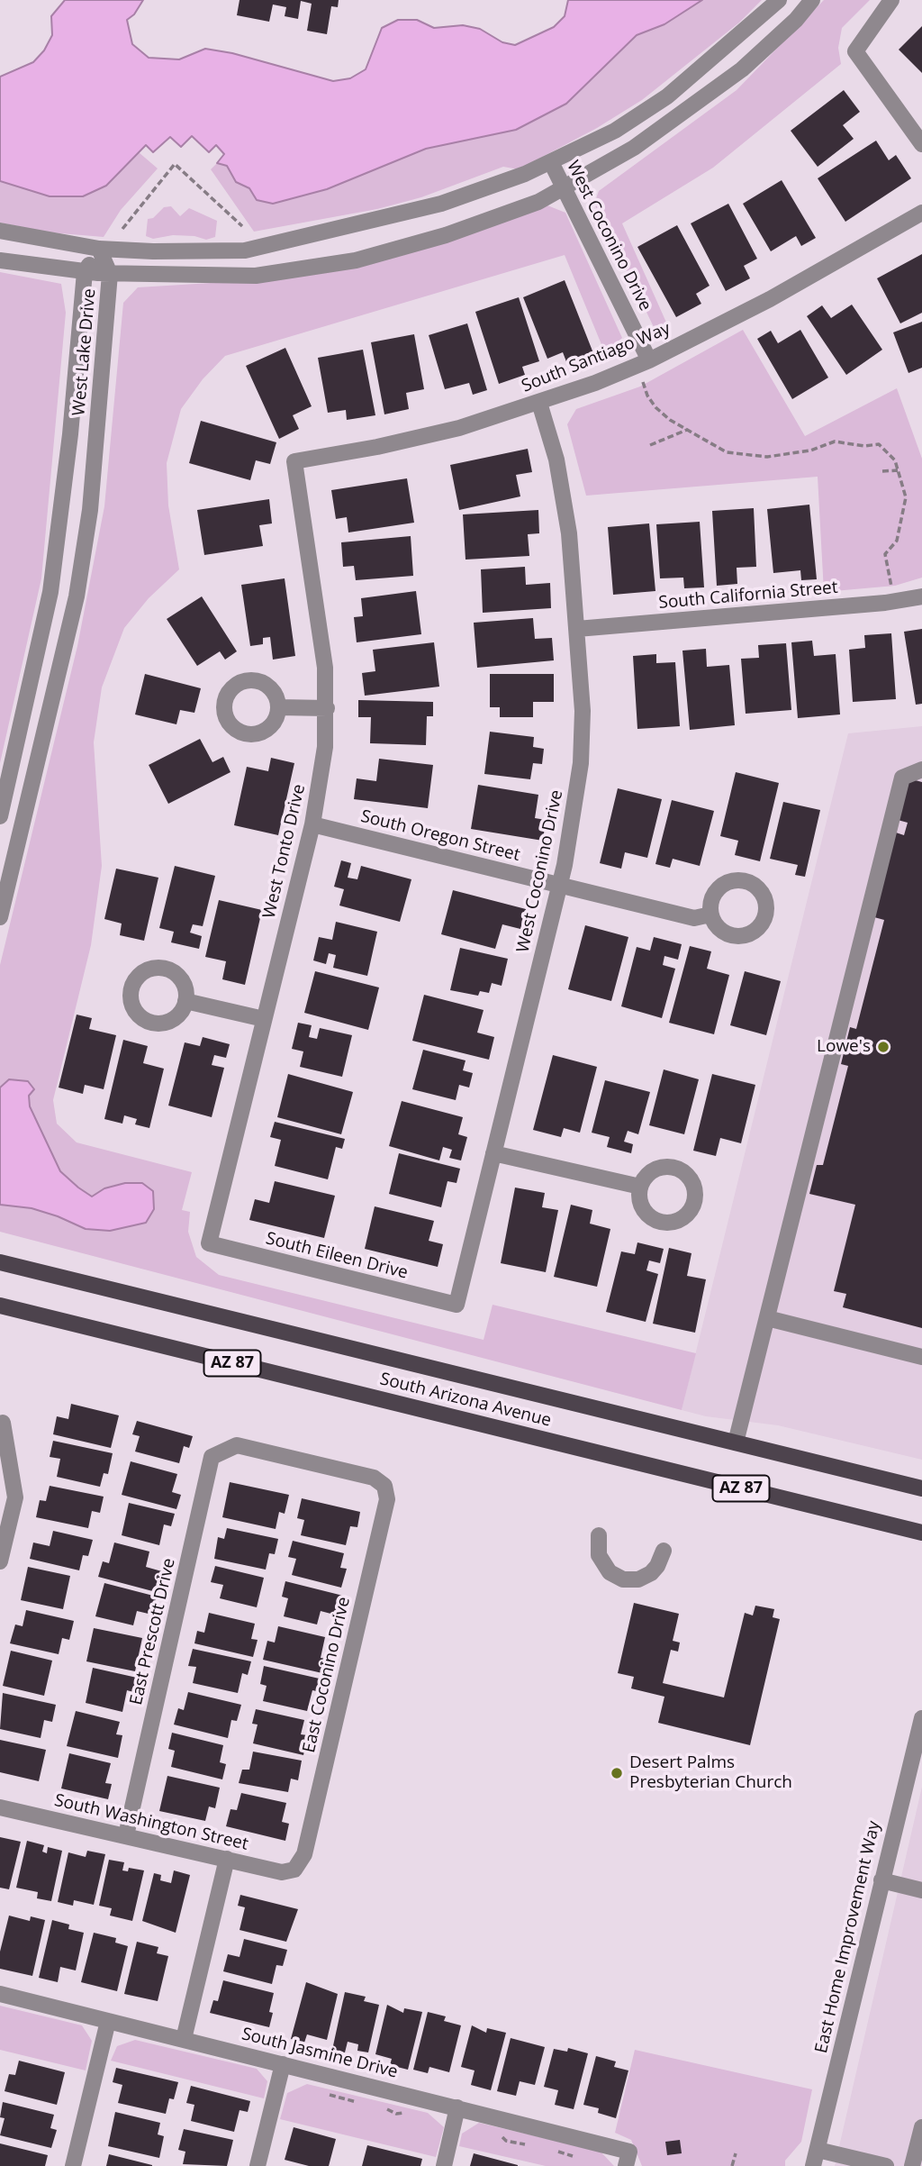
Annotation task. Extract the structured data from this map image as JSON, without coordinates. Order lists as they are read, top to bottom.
{
  "streets": {
    "main road": ["AZ 87", "South Arizona Avenue"],
    "street": [
      "West Coconino Drive",
      "West Lake Drive",
      "South Santiago Way",
      "South California Street",
      "South Oregon Street",
      "West Tonto Drive",
      "South Eileen Drive",
      "East Prescott Drive",
      "East Coconino Drive",
      "South Washington Street",
      "East Home Improvement Way",
      "South Jasmine Drive"
    ]
  },
  "crossings": [
    ["West Coconino Drive", "South Santiago Way"],
    ["West Coconino Drive", "South California Street"],
    ["West Coconino Drive", "South Oregon Street"],
    ["West Coconino Drive", "South Eileen Drive"],
    ["South Santiago Way", "West Tonto Drive"],
    ["South Oregon Street", "West Tonto Drive"],
    ["West Tonto Drive", "South Eileen Drive"],
    ["East Prescott Drive", "East Coconino Drive"],
    ["East Prescott Drive", "South Washington Street"],
    ["East Coconino Drive", "South Washington Street"]
  ],
  "places": ["Lowe's", "Desert Palms Presbyterian Church"]
}
